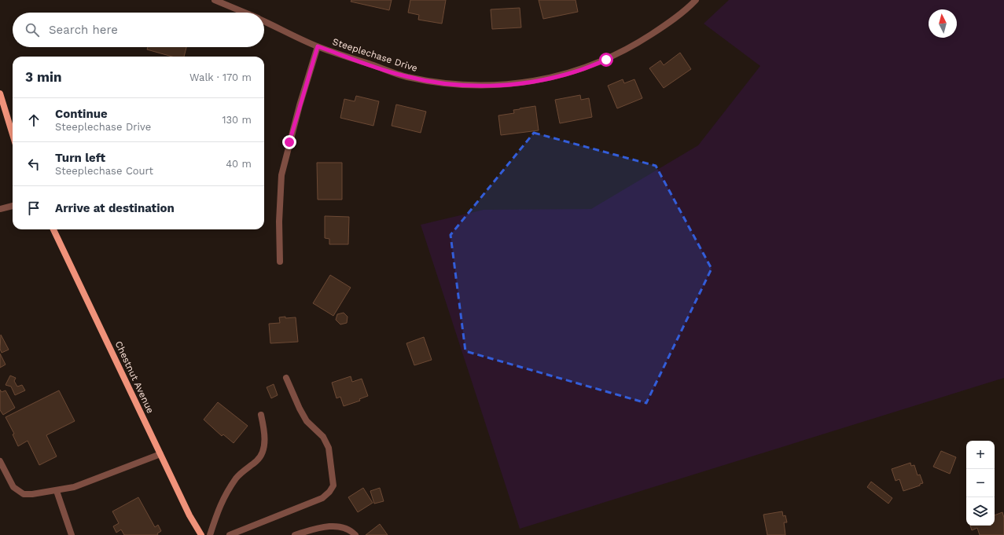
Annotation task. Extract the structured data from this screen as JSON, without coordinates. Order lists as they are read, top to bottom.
{
  "streets": {
    "street": ["Steeplechase Drive", "Chestnut Avenue"]
  },
  "north": "top",
  "page": {
    "search": "Search here",
    "heading": ["3 min", "Walk · 170 m"],
    "list": [
      ["Continue", "Steeplechase Drive", "130 m"],
      ["Turn left", "Steeplechase Court", "40 m"],
      "Arrive at destination"
    ],
    "map_buttons": ["+", "−"]
  }
}
